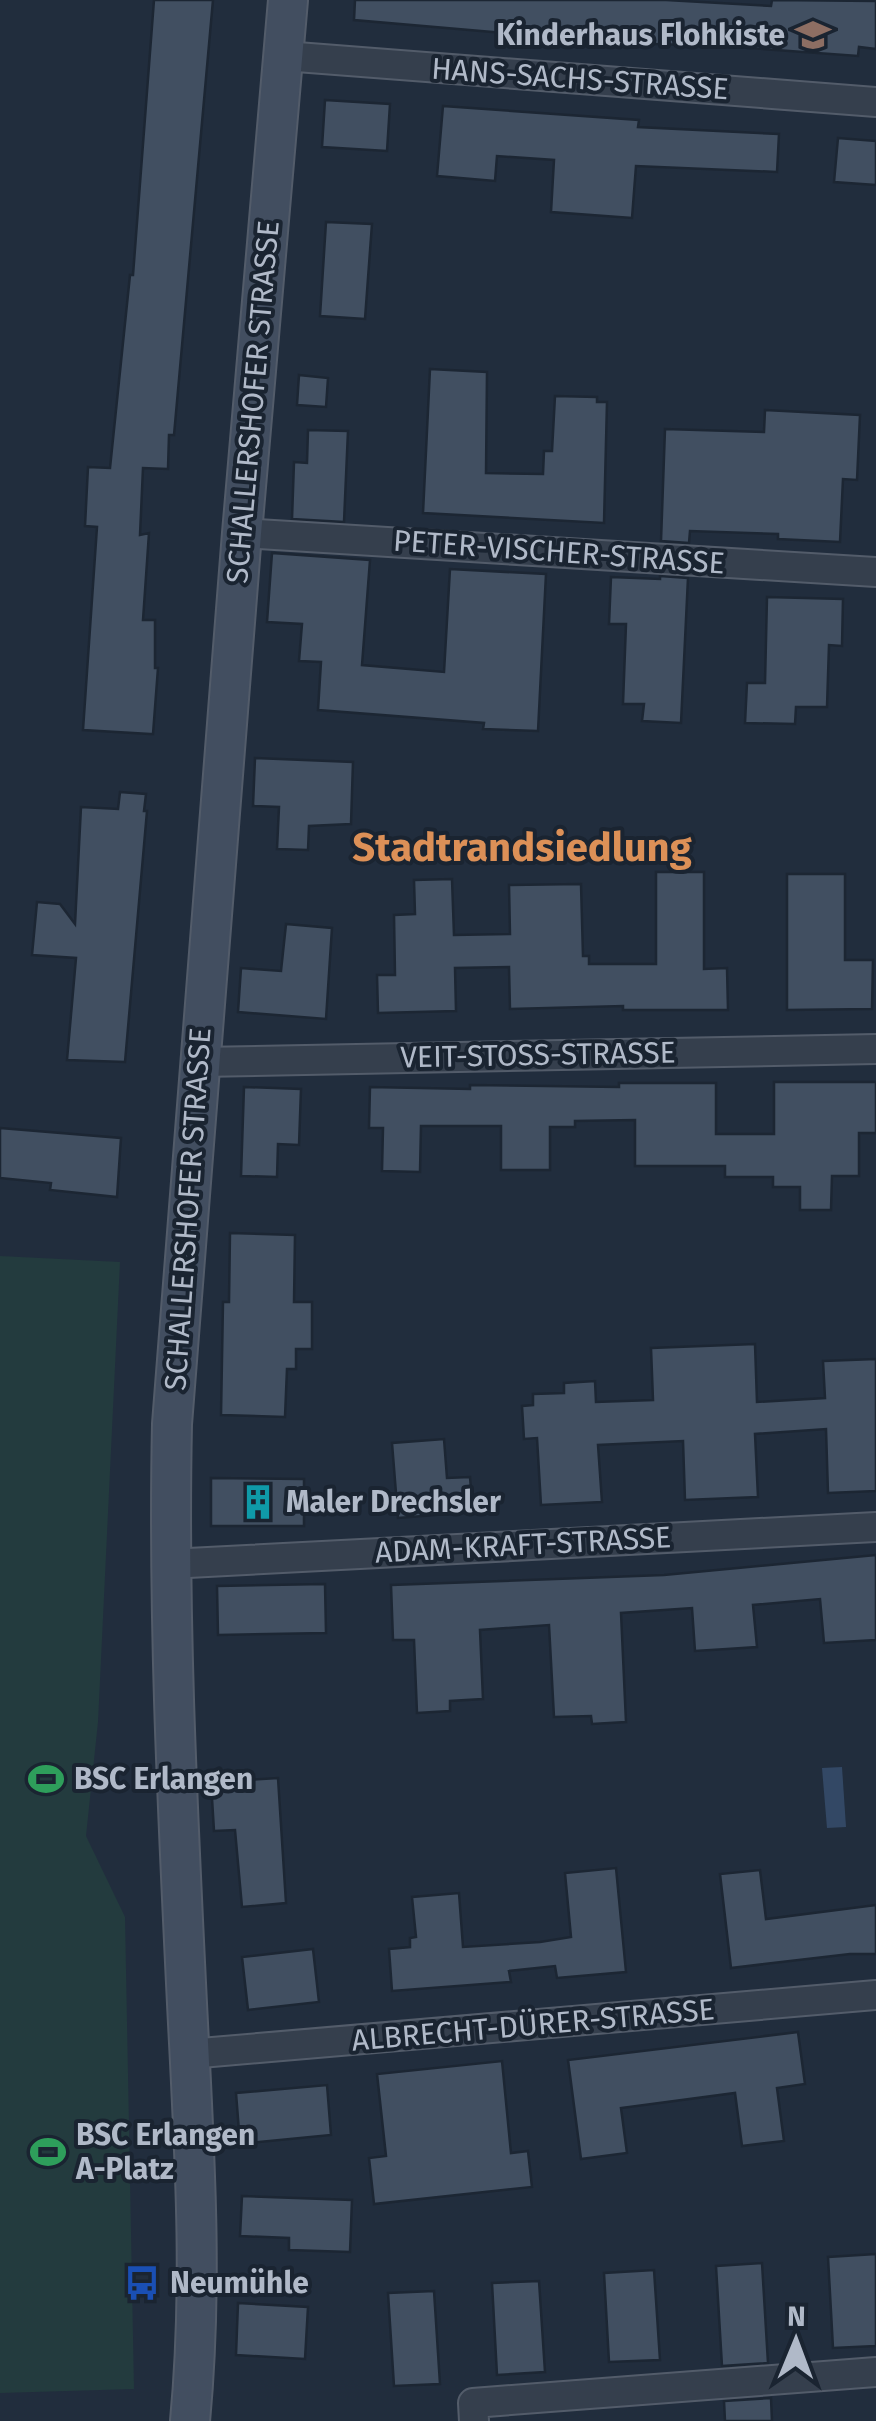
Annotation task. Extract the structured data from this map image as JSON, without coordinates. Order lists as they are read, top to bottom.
{
  "streets": {
    "street": [
      "HANS-SACHS-STRASSE",
      "SCHALLERSHOFER STRASSE",
      "PETER-VISCHER-STRASSE",
      "VEIT-STOSS-STRASSE",
      "ADAM-KRAFT-STRASSE",
      "ALBRECHT-DÜRER-STRASSE"
    ]
  },
  "crossings": [
    ["HANS-SACHS-STRASSE", "SCHALLERSHOFER STRASSE"],
    ["SCHALLERSHOFER STRASSE", "PETER-VISCHER-STRASSE"],
    ["SCHALLERSHOFER STRASSE", "VEIT-STOSS-STRASSE"],
    ["SCHALLERSHOFER STRASSE", "ADAM-KRAFT-STRASSE"],
    ["SCHALLERSHOFER STRASSE", "ALBRECHT-DÜRER-STRASSE"]
  ],
  "districts": ["Stadtrandsiedlung"],
  "places": {
    "school or university": ["Kinderhaus Flohkiste"],
    "building": ["Maler Drechsler"],
    "sports": ["BSC Erlangen", "BSC Erlangen A-Platz"],
    "bus stop": ["Neumühle"]
  },
  "north": "top"
}
